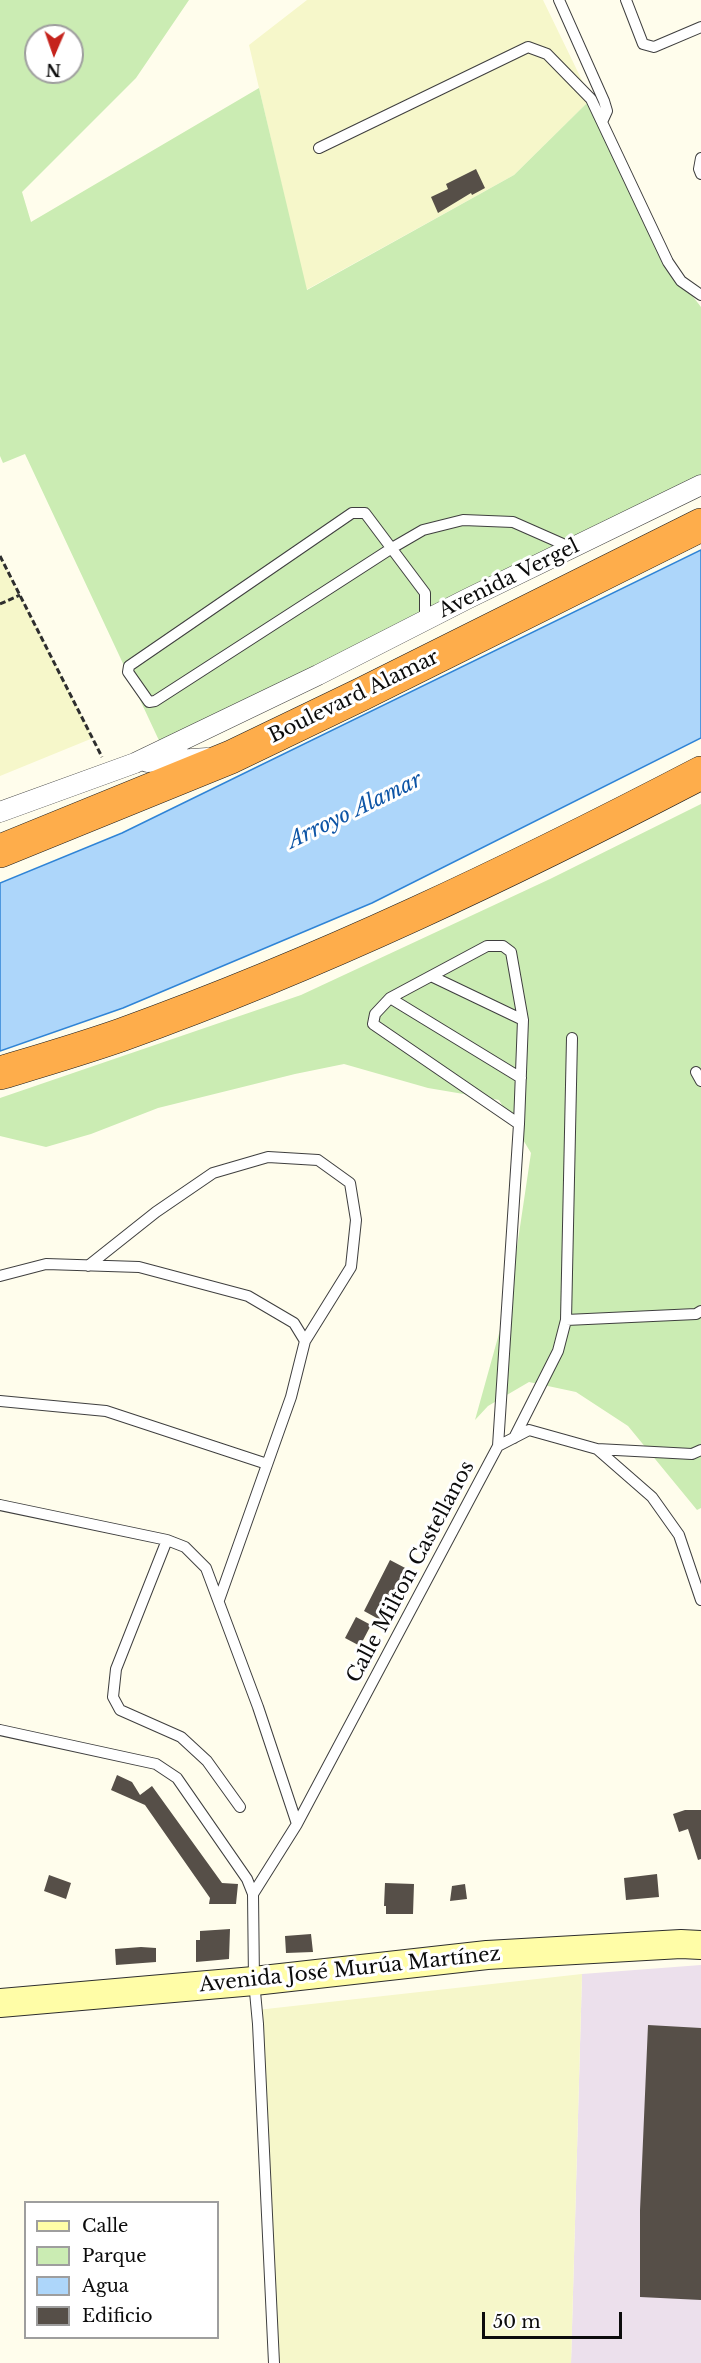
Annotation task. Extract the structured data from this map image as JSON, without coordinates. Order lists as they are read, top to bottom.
{
  "streets": {
    "highway": ["Boulevard Alamar"],
    "main road": ["Avenida José Murúa Martínez"],
    "street": ["Avenida Vergel"],
    "lane": ["Calle Milton Castellanos"]
  },
  "water": ["Arroyo Alamar"],
  "legend": [
    "Calle",
    "Parque",
    "Agua",
    "Edificio"
  ],
  "scale_bar": "50 m",
  "north": "bottom"
}
